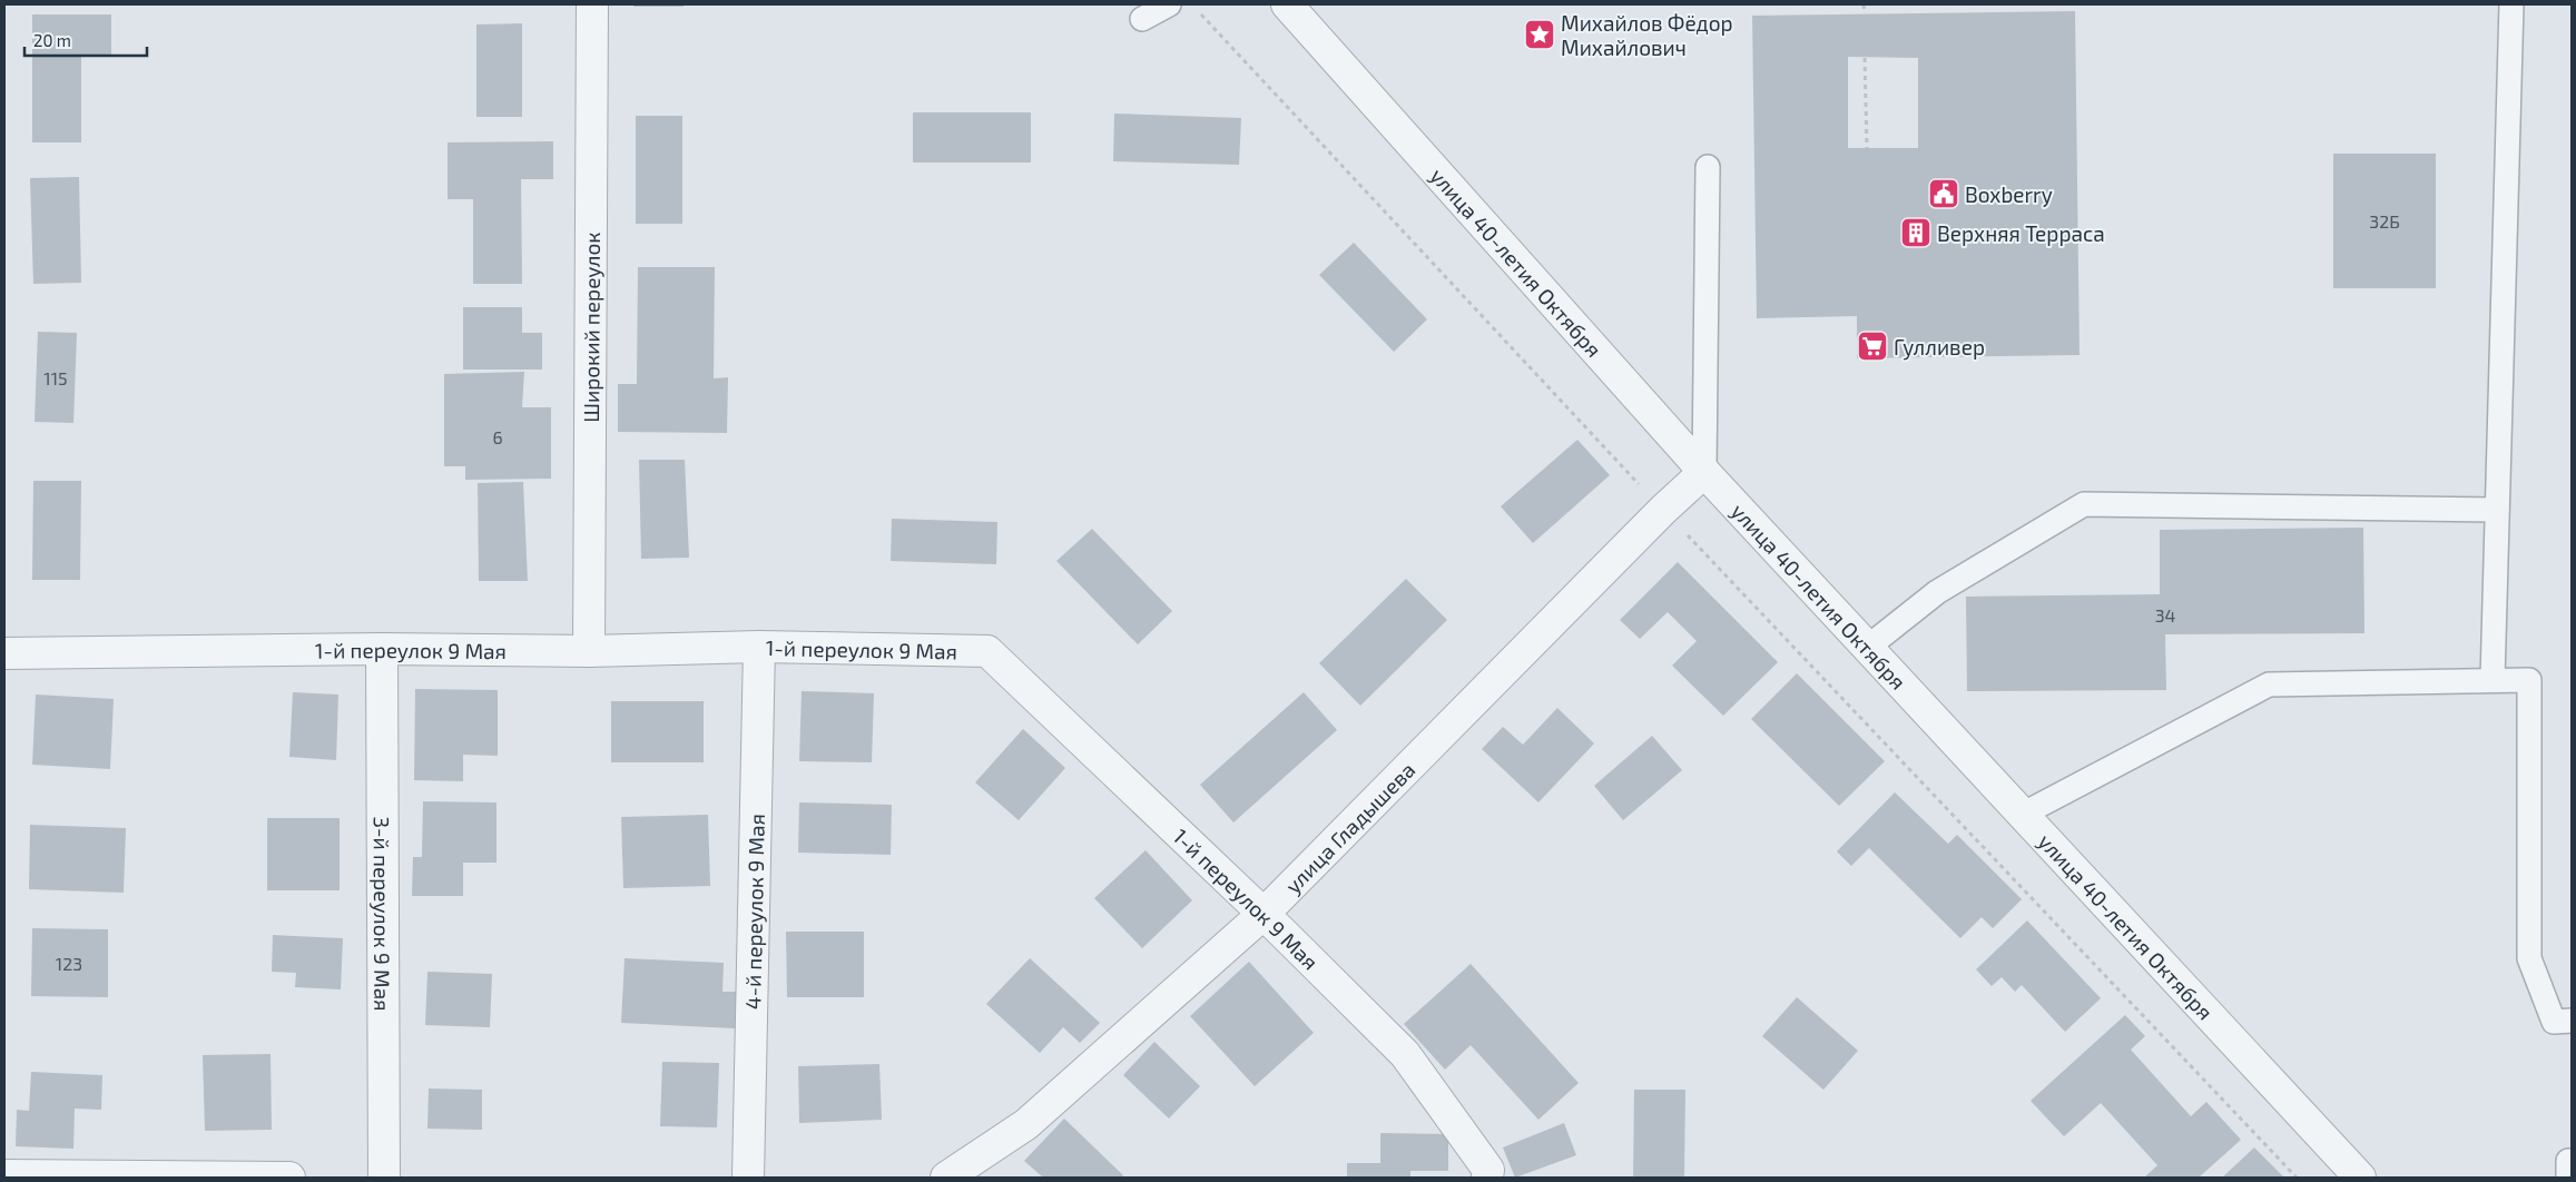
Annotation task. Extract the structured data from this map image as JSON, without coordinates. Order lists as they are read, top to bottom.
{
  "streets": {
    "street": [
      "улица 40-летия Октября",
      "Широкий переулок",
      "1-й переулок 9 Мая",
      "улица Гладышева",
      "4-й переулок 9 Мая",
      "3-й переулок 9 Мая"
    ]
  },
  "crossings": [
    ["улица 40-летия Октября", "улица Гладышева"],
    ["Широкий переулок", "1-й переулок 9 Мая"],
    ["1-й переулок 9 Мая", "улица Гладышева"],
    ["1-й переулок 9 Мая", "4-й переулок 9 Мая"],
    ["1-й переулок 9 Мая", "3-й переулок 9 Мая"]
  ],
  "places": {
    "place": ["Михайлов Фёдор Михайлович"],
    "public building": ["Boxberry"],
    "building": ["Верхняя Терраса"],
    "supermarket": ["Гулливер"]
  },
  "house_numbers": [
    "32Б",
    "115",
    "6",
    "34",
    "123"
  ],
  "scale_bar": "20 m"
}
